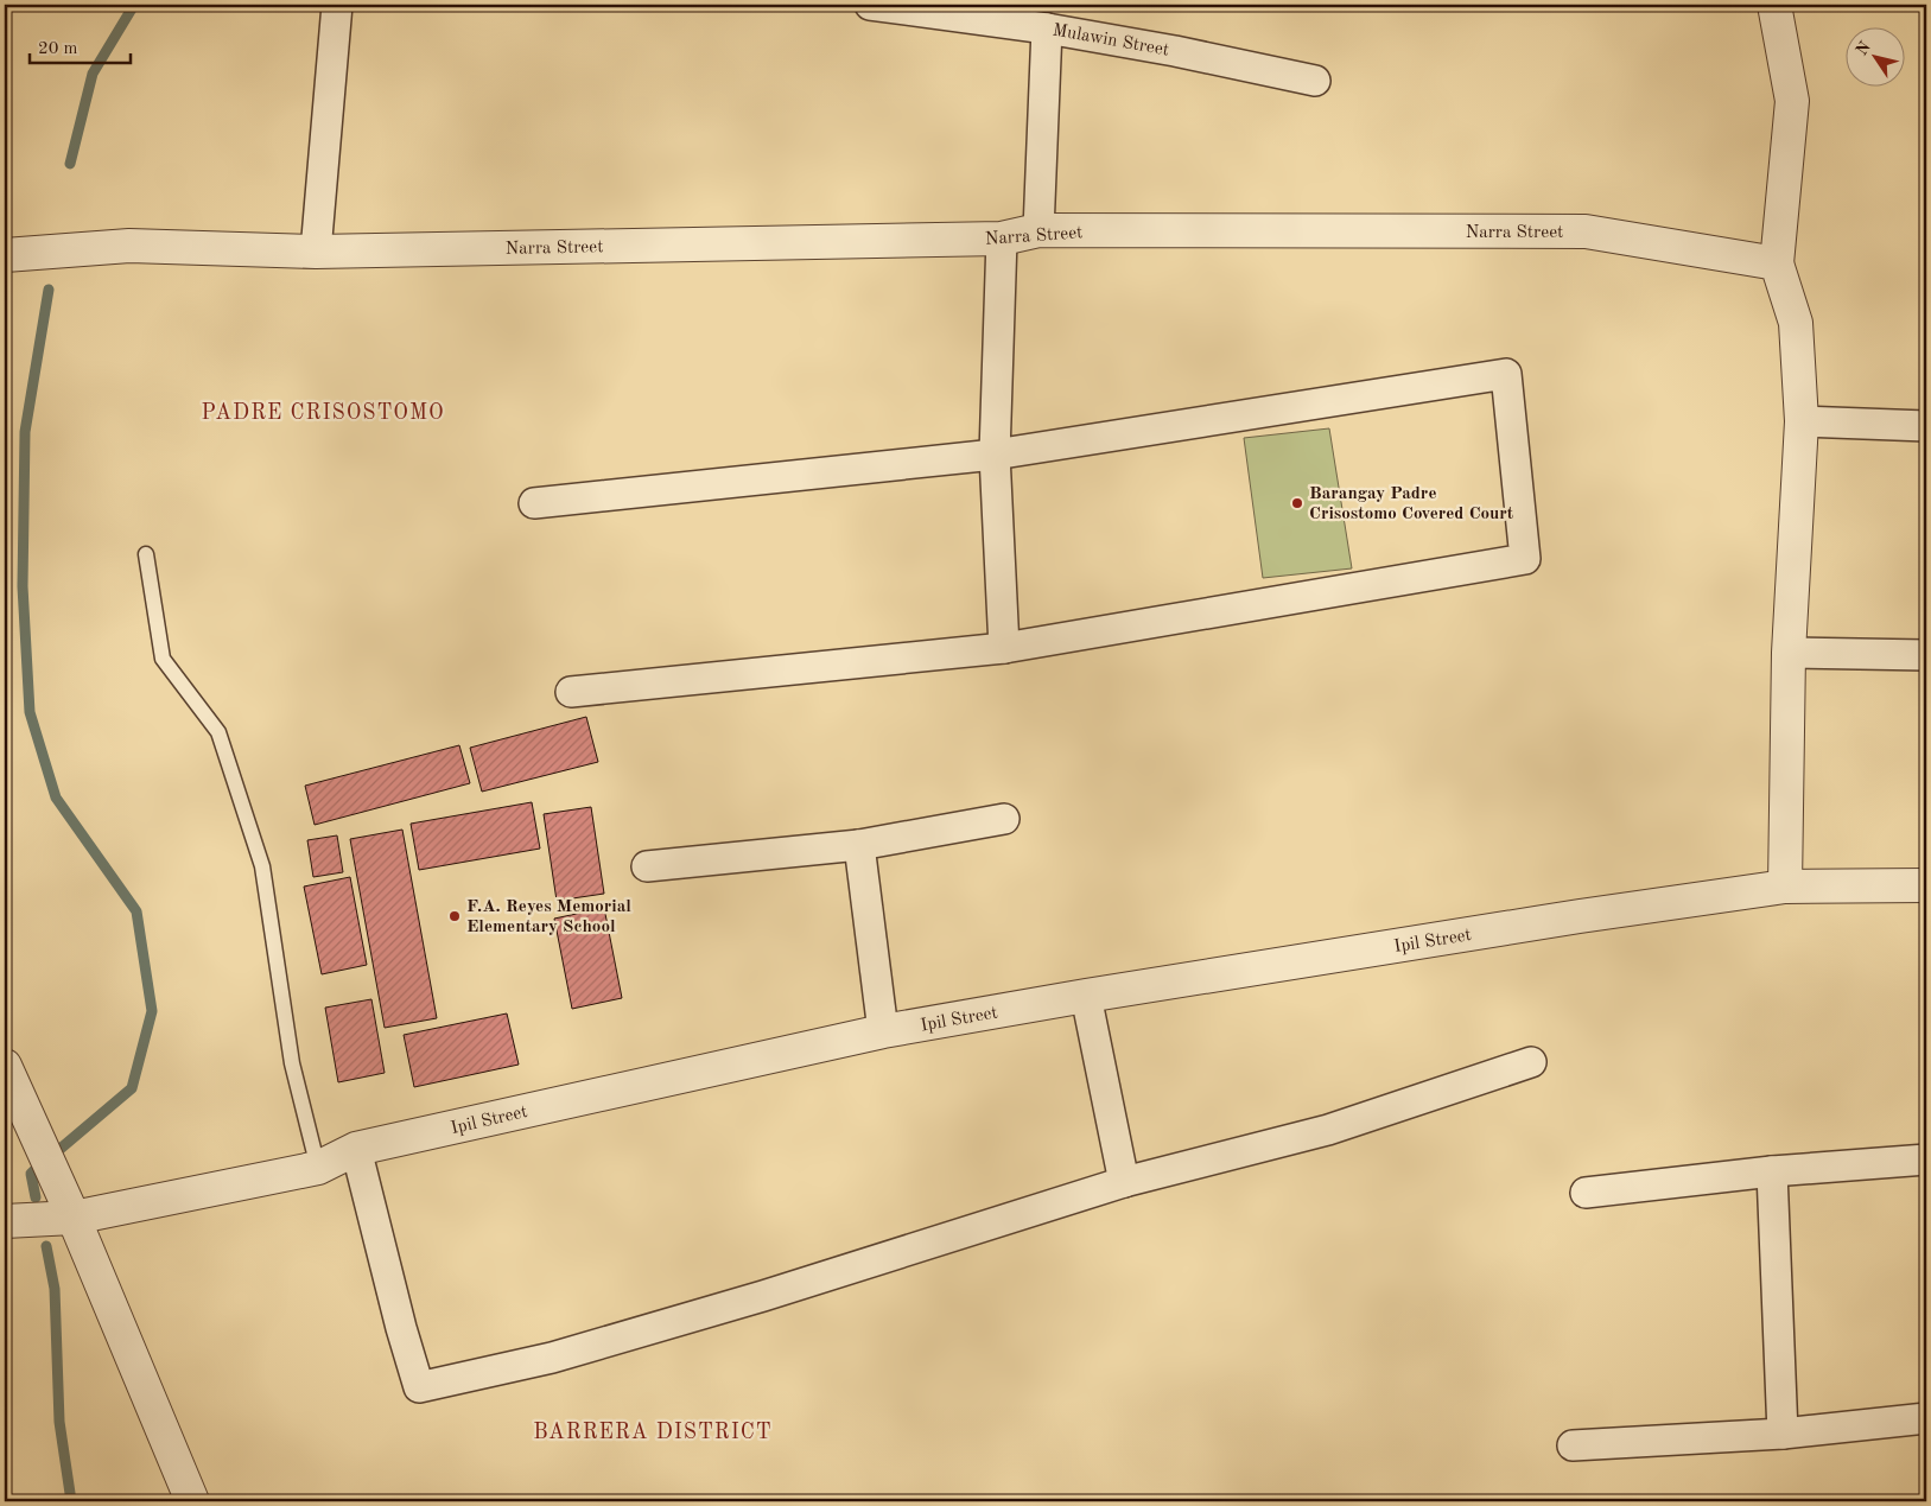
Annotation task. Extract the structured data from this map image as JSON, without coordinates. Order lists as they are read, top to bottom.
{
  "streets": {
    "street": ["Mulawin Street", "Narra Street", "Ipil Street"]
  },
  "districts": ["PADRE CRISOSTOMO", "BARRERA DISTRICT"],
  "places": ["Barangay Padre Crisostomo Covered Court", "F.A. Reyes Memorial Elementary School"],
  "scale_bar": "20 m",
  "north": "top left"
}
